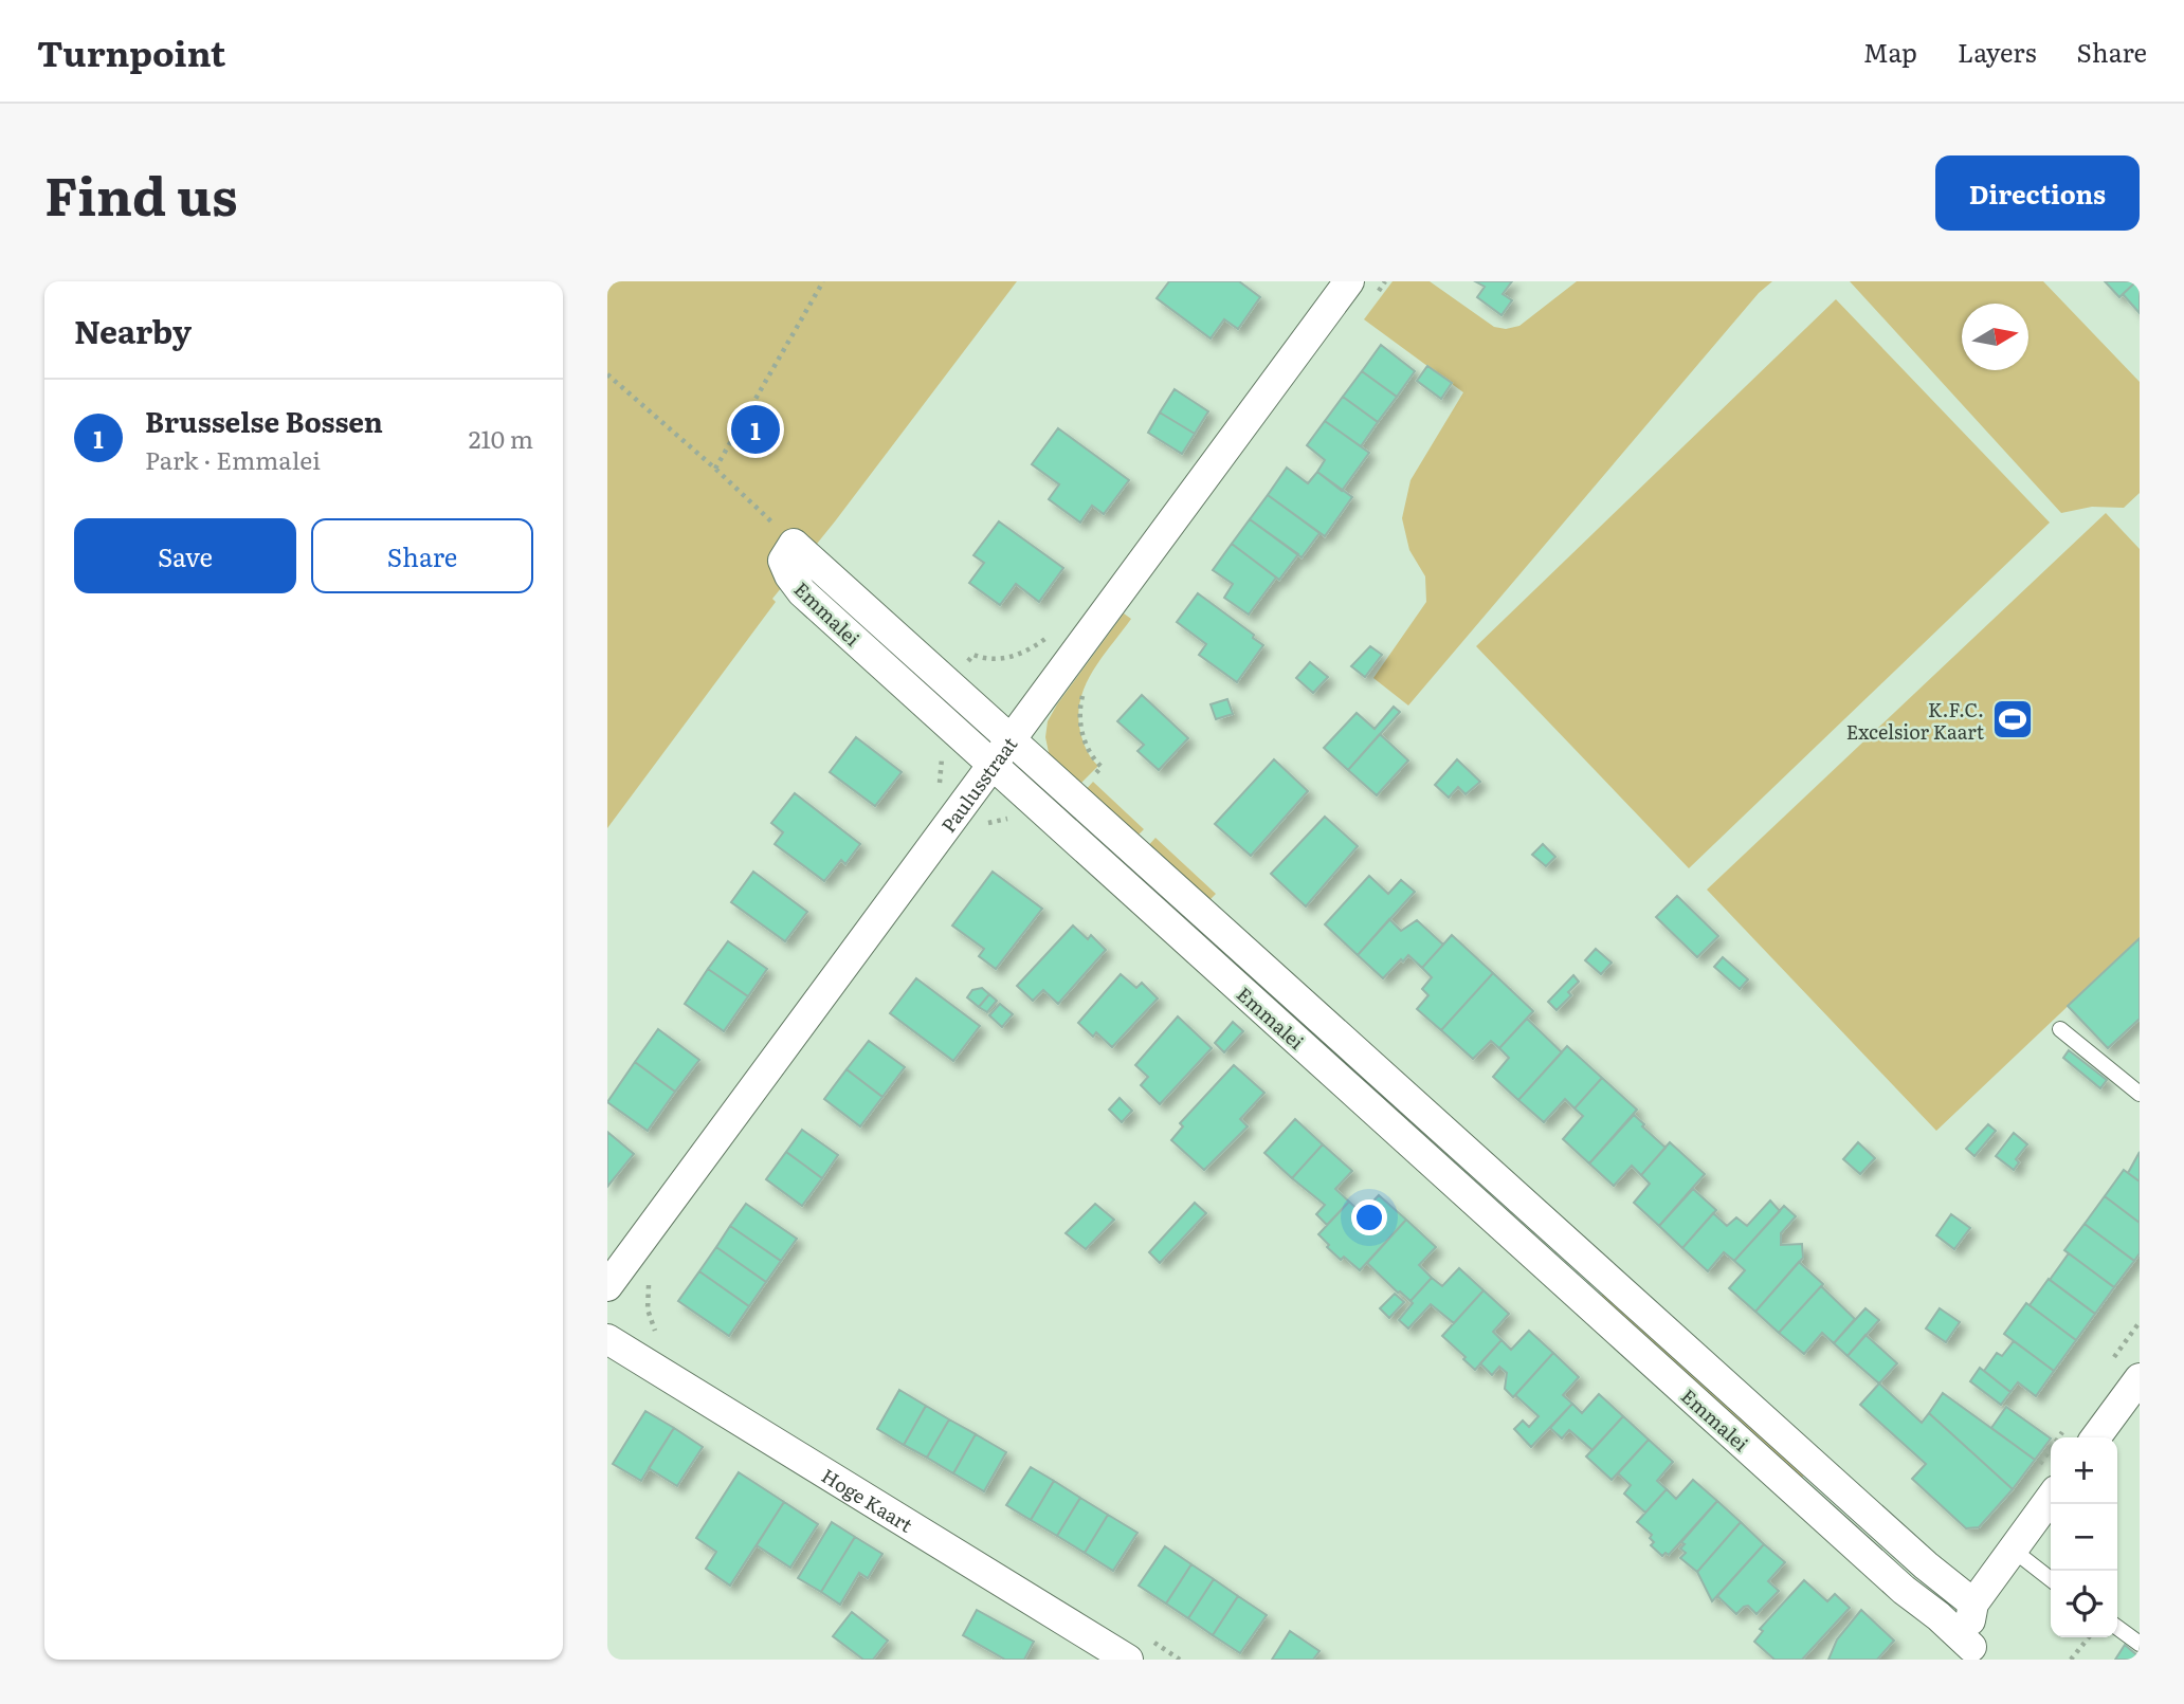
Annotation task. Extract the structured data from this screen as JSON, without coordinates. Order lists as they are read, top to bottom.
{
  "streets": {
    "street": ["Emmalei", "Paulusstraat", "Hoge Kaart"]
  },
  "crossings": [
    ["Emmalei", "Paulusstraat"]
  ],
  "places": {
    "sports": ["K.F.C. Excelsior Kaart"]
  },
  "north": "right",
  "page": {
    "header": "Turnpoint",
    "nav": ["Map", "Layers", "Share"],
    "title": "Find us",
    "buttons": [
      "Directions",
      ["Save", "Share"]
    ],
    "heading": "Nearby",
    "list": [
      {
        "mark": "1",
        "name": "Brusselse Bossen",
        "note": "Park · Emmalei",
        "value": "210 m"
      }
    ],
    "pins": "1",
    "map_buttons": ["+", "−"]
  }
}
